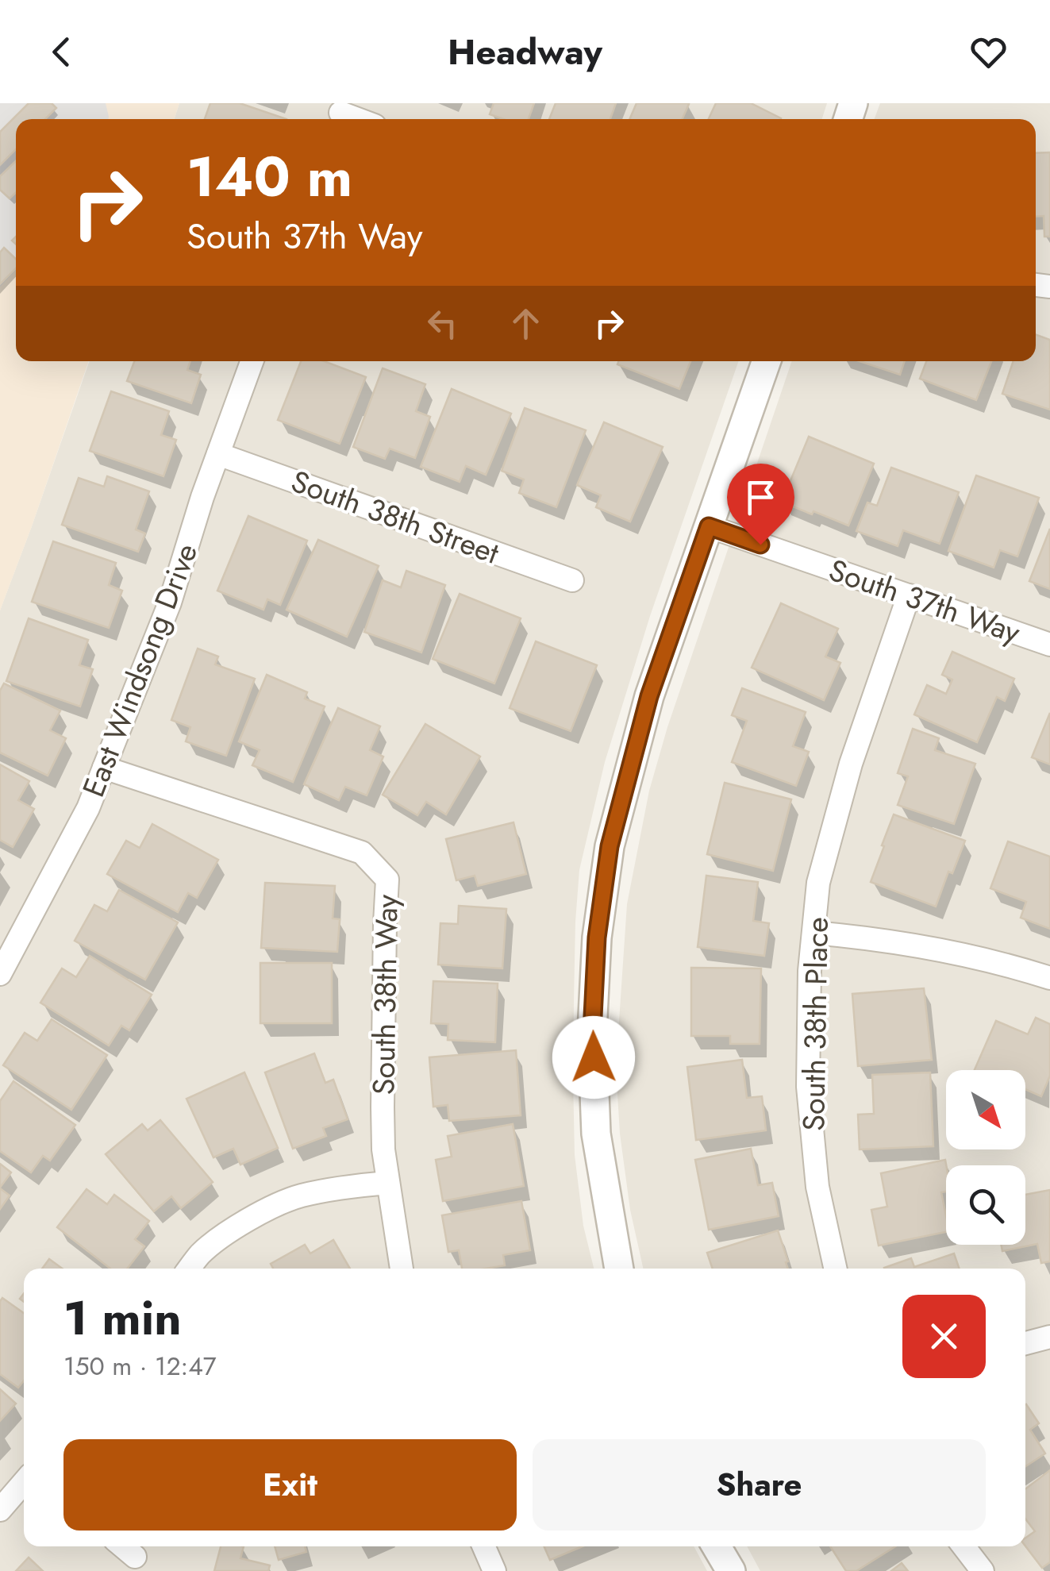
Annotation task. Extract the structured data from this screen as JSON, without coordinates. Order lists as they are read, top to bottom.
{
  "streets": {
    "street": [
      "South 38th Street",
      "South 37th Way",
      "East Windsong Drive",
      "South 38th Way",
      "South 38th Place"
    ]
  },
  "crossings": [
    ["South 38th Street", "East Windsong Drive"],
    ["South 37th Way", "South 38th Place"],
    ["East Windsong Drive", "South 38th Way"]
  ],
  "north": "bottom right",
  "page": {
    "header": "Headway",
    "turn": ["140 m", "South 37th Way"],
    "heading": ["1 min", "150 m · 12:47"],
    "buttons": ["Exit", "Share"]
  }
}
